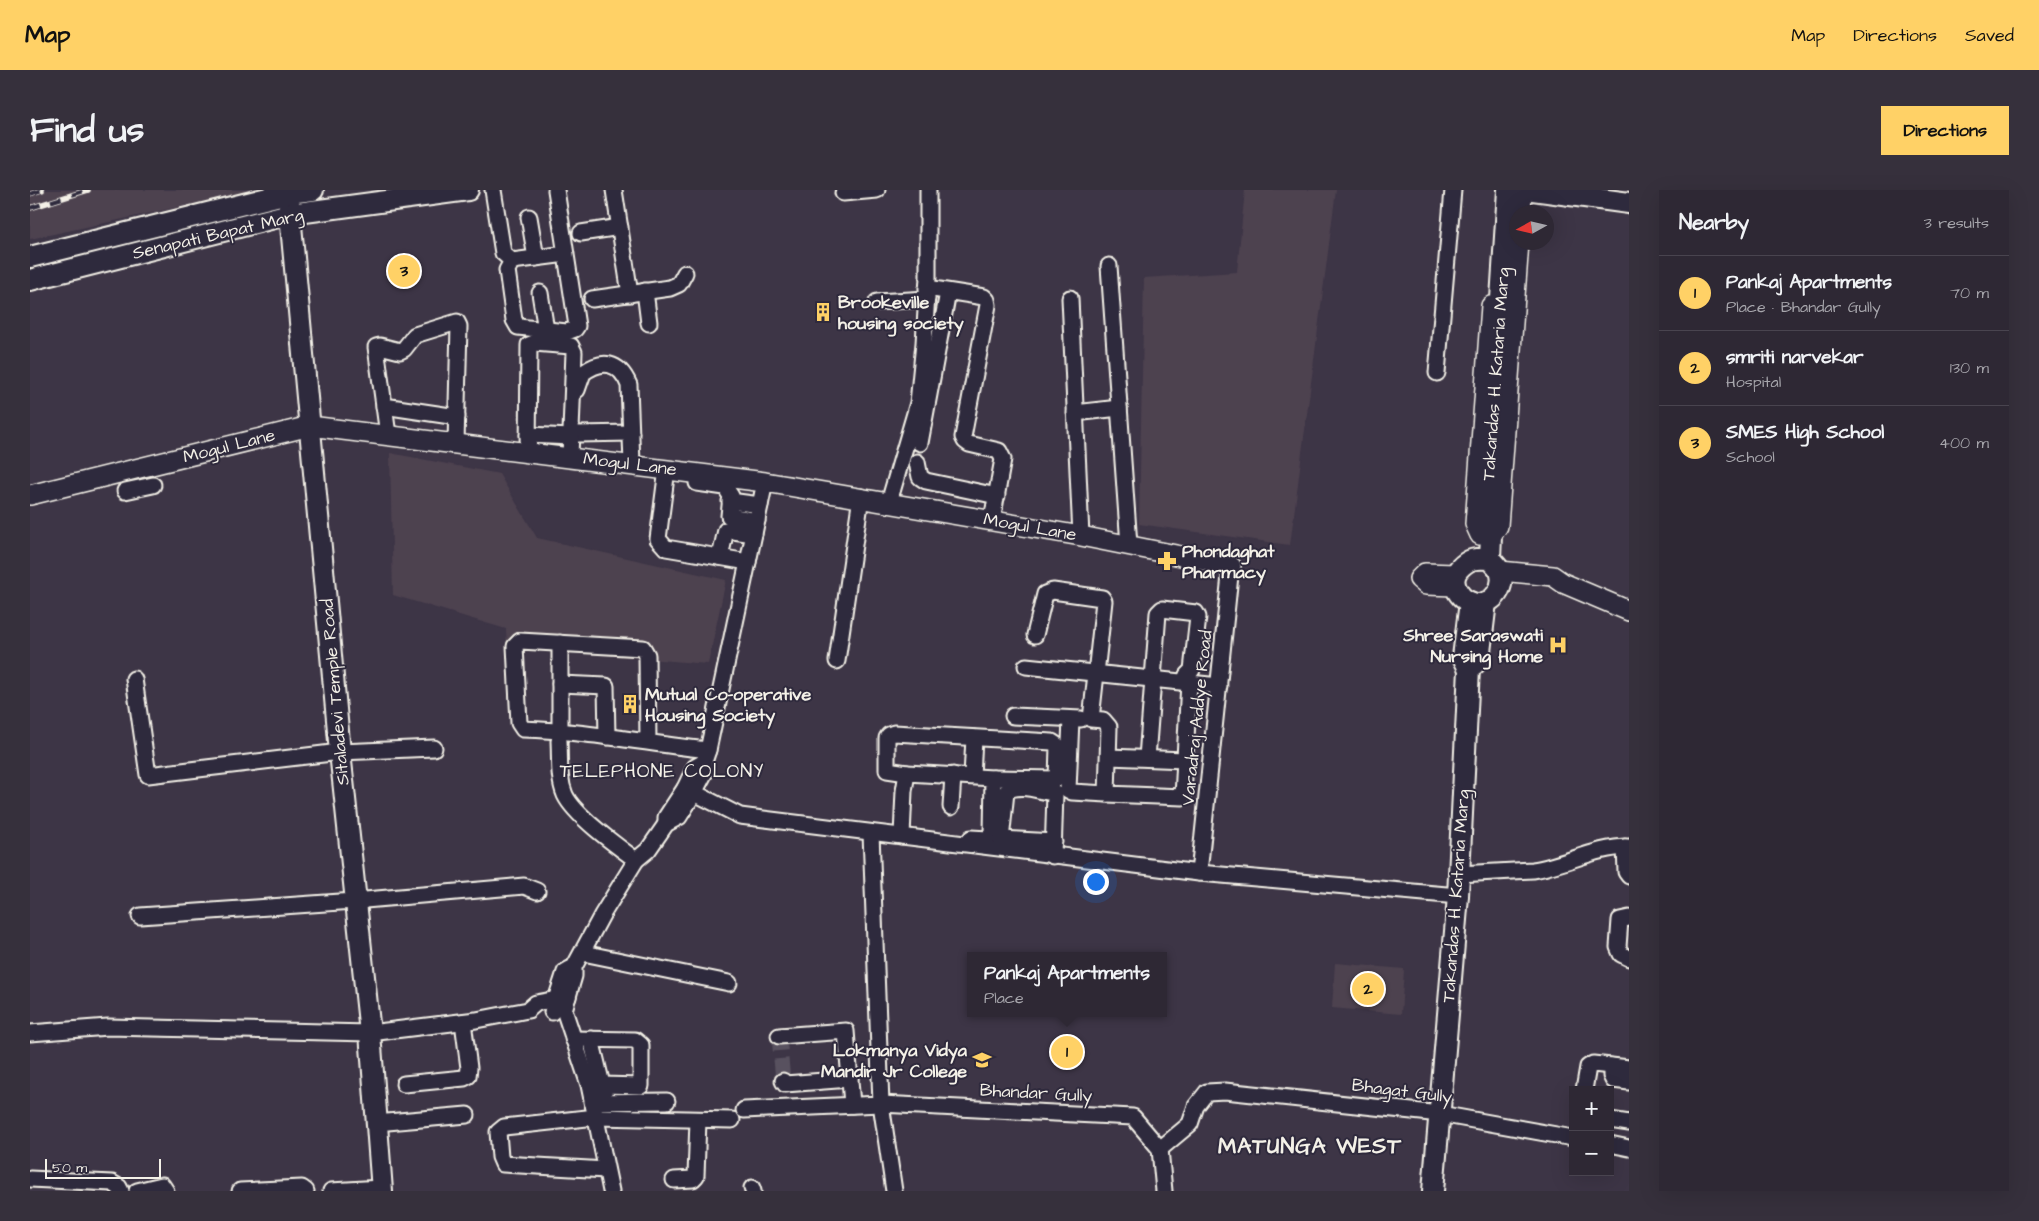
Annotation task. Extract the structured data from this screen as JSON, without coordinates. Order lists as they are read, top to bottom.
{
  "streets": {
    "main road": ["Senapati Bapat Marg", "Takandas H. Kataria Marg", "Sitaladevi Temple Road"],
    "street": [
      "Mogul Lane",
      "Varadraj Addye Road",
      "Bhagat Gully",
      "Bhandar Gully"
    ]
  },
  "crossings": [
    ["Senapati Bapat Marg", "Sitaladevi Temple Road"],
    ["Takandas H. Kataria Marg", "Bhagat Gully"],
    ["Mogul Lane", "Sitaladevi Temple Road"],
    ["Mogul Lane", "Varadraj Addye Road"],
    ["Bhagat Gully", "Bhandar Gully"]
  ],
  "districts": ["TELEPHONE COLONY", "MATUNGA WEST"],
  "places": {
    "building": ["Brookeville housing society", "Mutual Co-operative Housing Society"],
    "pharmacy": ["Phondaghat Pharmacy"],
    "hospital": ["Shree Saraswati Nursing Home"],
    "school or university": ["Lokmanya Vidya Mandir Jr College"]
  },
  "scale_bar": "50 m",
  "north": "left",
  "page": {
    "header": "Map",
    "nav": ["Map", "Directions", "Saved"],
    "title": "Find us",
    "buttons": "Directions",
    "heading": ["Nearby", "3 results"],
    "pins": ["3", "2", "1"],
    "list": [
      {
        "mark": "1",
        "name": "Pankaj Apartments",
        "note": "Place · Bhandar Gully",
        "value": "70 m"
      },
      {
        "mark": "2",
        "name": "smriti narvekar",
        "note": "Hospital",
        "value": "130 m"
      },
      {
        "mark": "3",
        "name": "SMES High School",
        "note": "School",
        "value": "400 m"
      }
    ],
    "popup": ["Pankaj Apartments", "Place"],
    "map_buttons": ["+", "−"],
    "scale": "50 m"
  }
}
